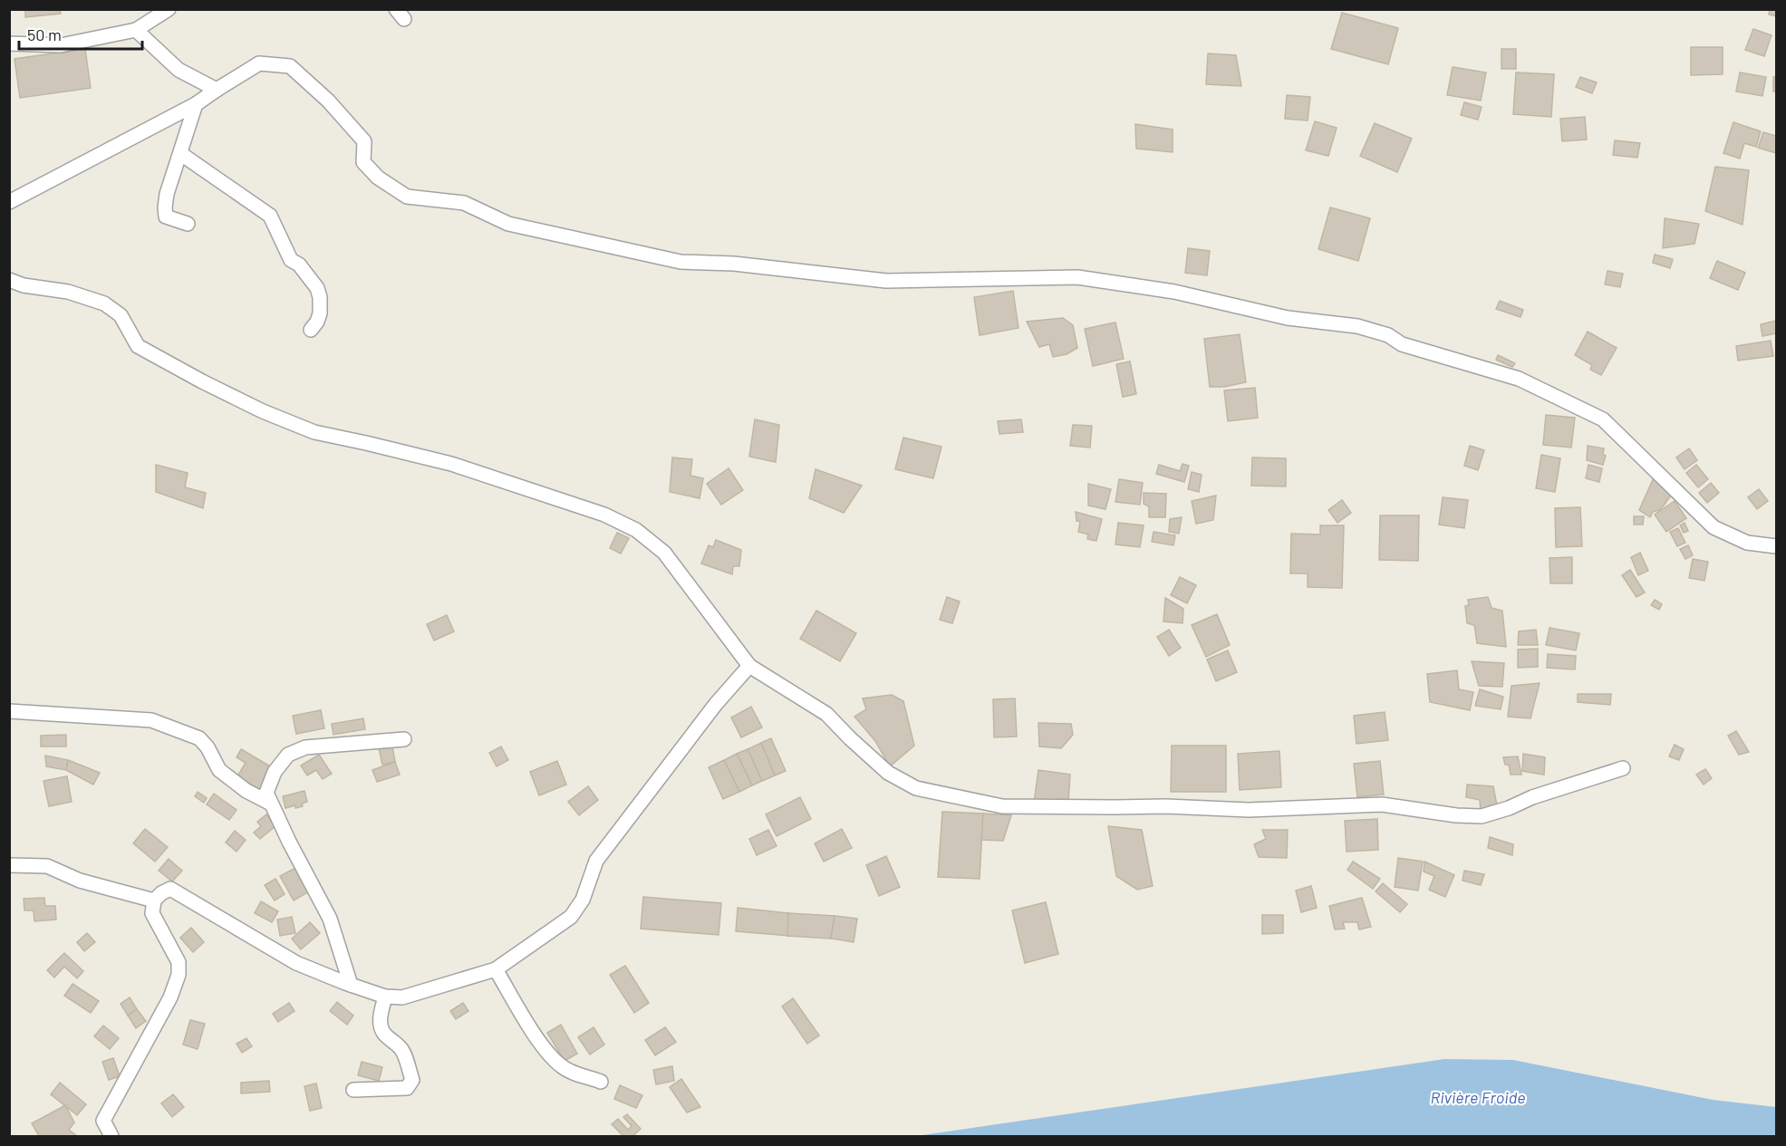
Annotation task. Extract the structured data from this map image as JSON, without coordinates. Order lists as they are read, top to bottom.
{
  "water": ["Rivière Froide"],
  "scale_bar": "50 m"
}
